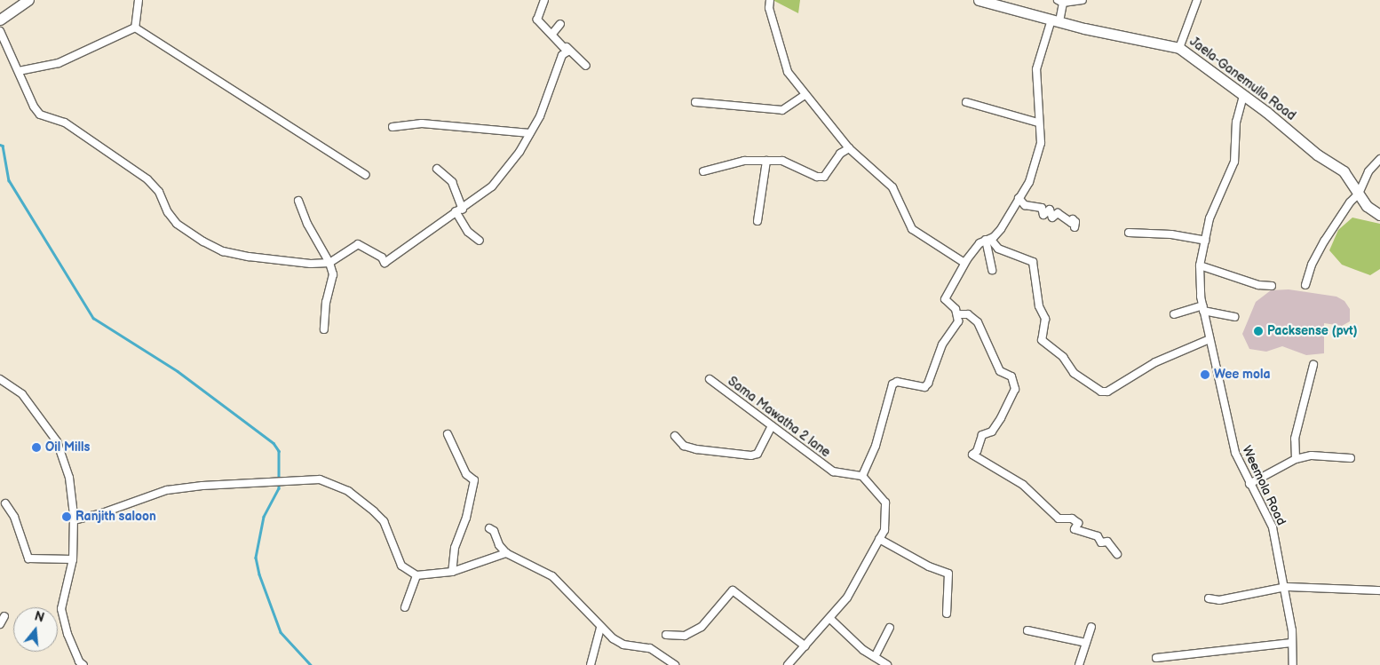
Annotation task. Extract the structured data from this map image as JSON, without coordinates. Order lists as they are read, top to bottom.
{
  "streets": {
    "main road": ["Jaela-Ganemulla Road"],
    "street": ["Sama Mawatha 2 lane", "Weemola Road"]
  },
  "crossings": [
    ["Jaela-Ganemulla Road", "Weemola Road"]
  ],
  "places": [
    "Packsense (pvt)",
    "Wee mola",
    "Oil Mills",
    "Ranjith saloon"
  ],
  "north": "top"
}
